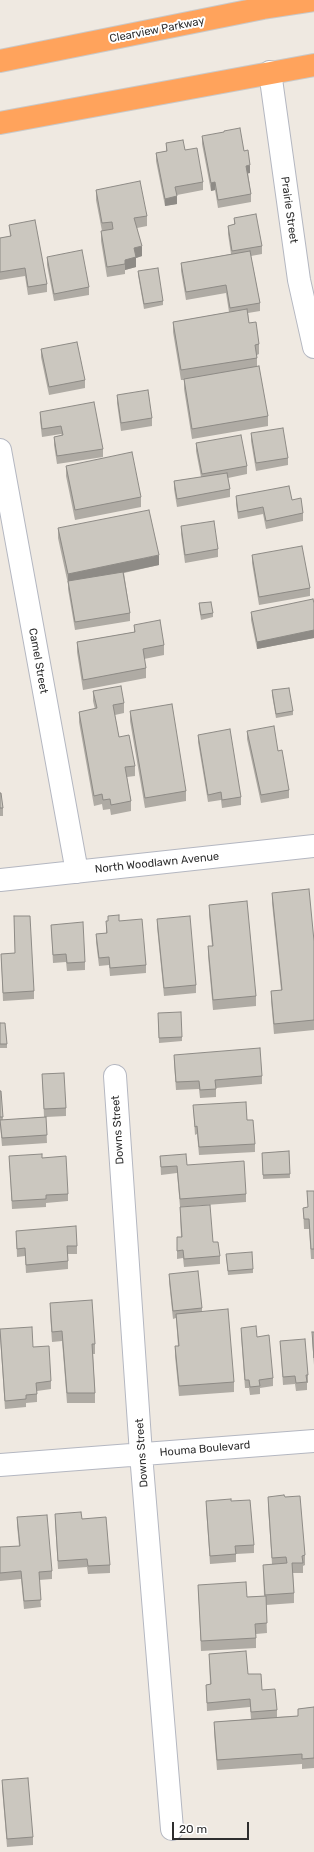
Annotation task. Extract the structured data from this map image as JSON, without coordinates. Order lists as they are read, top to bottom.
{
  "streets": {
    "highway": ["Clearview Parkway"],
    "street": [
      "Prairie Street",
      "Camel Street",
      "North Woodlawn Avenue",
      "Downs Street",
      "Houma Boulevard"
    ]
  },
  "crossings": [
    ["Camel Street", "North Woodlawn Avenue"],
    ["Downs Street", "Houma Boulevard"]
  ],
  "scale_bar": "20 m"
}
